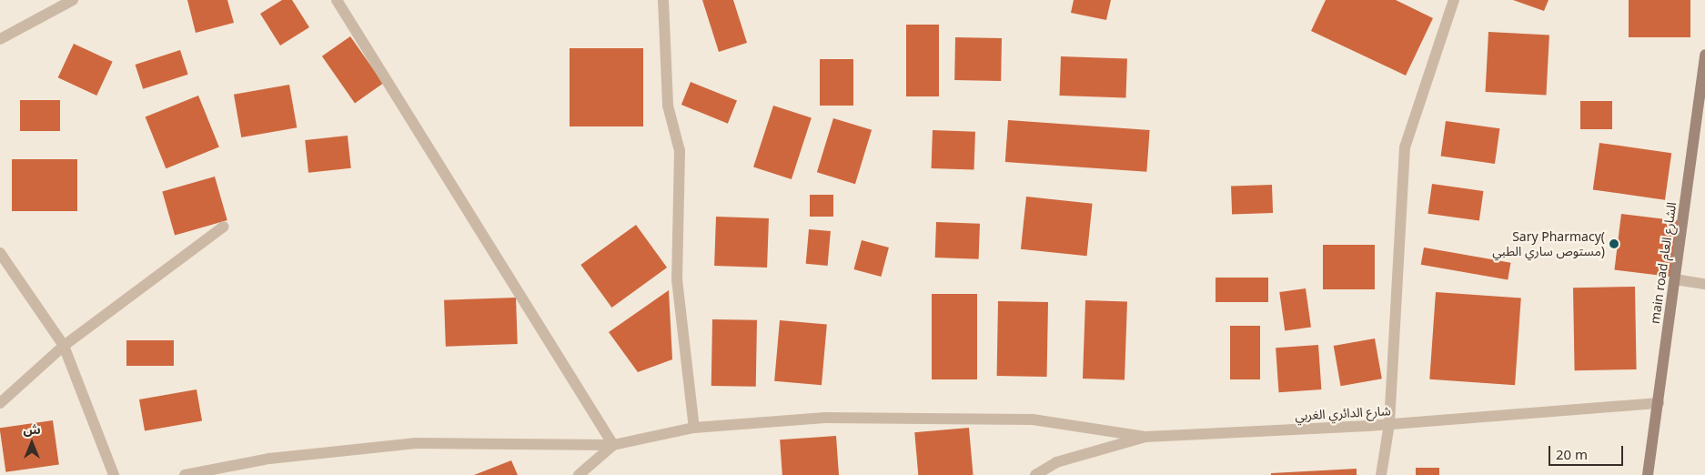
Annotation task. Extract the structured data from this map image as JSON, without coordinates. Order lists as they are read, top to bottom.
{
  "streets": {
    "main road": ["main road الشارع العام"],
    "street": ["شارع الدائري الغربي"]
  },
  "crossings": [
    ["main road الشارع العام", "شارع الدائري الغربي"]
  ],
  "places": ["Sary Pharmacy( مستوص ساري الطبي)"],
  "scale_bar": "20 m",
  "north": "top"
}
